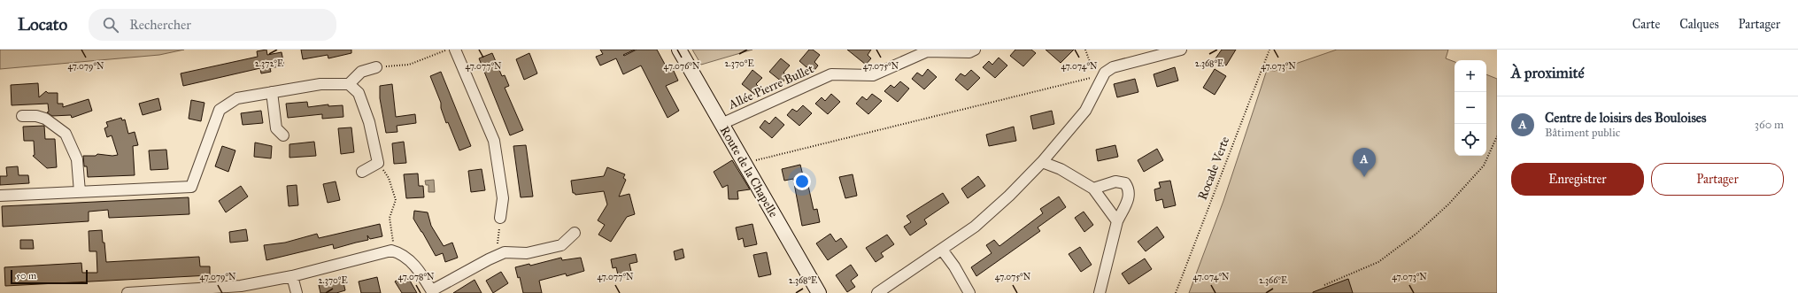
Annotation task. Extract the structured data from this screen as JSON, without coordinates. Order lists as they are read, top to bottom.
{
  "streets": {
    "main road": ["Route de la Chapelle"],
    "street": ["Allée Pierre Bullet"],
    "path": ["Rocade Verte"]
  },
  "crossings": [
    ["Allée Pierre Bullet", "Route de la Chapelle"]
  ],
  "scale_bar": "50 m",
  "page": {
    "header": "Locato",
    "search": "Rechercher",
    "nav": ["Carte", "Calques", "Partager"],
    "heading": "À proximité",
    "map_buttons": ["+", "−"],
    "list": [
      {
        "mark": "A",
        "name": "Centre de loisirs des Bouloises",
        "note": "Bâtiment public",
        "value": "360 m"
      }
    ],
    "pins": "A",
    "buttons": ["Enregistrer", "Partager"],
    "scale": "50 m"
  },
  "coordinates": [
    "2.372°E",
    "2.370°E",
    "2.368°E",
    "47.079°N",
    "47.077°N",
    "47.075°N",
    "47.074°N",
    "47.073°N",
    "47.076°N",
    "47.078°N",
    "2.366°E"
  ]
}
